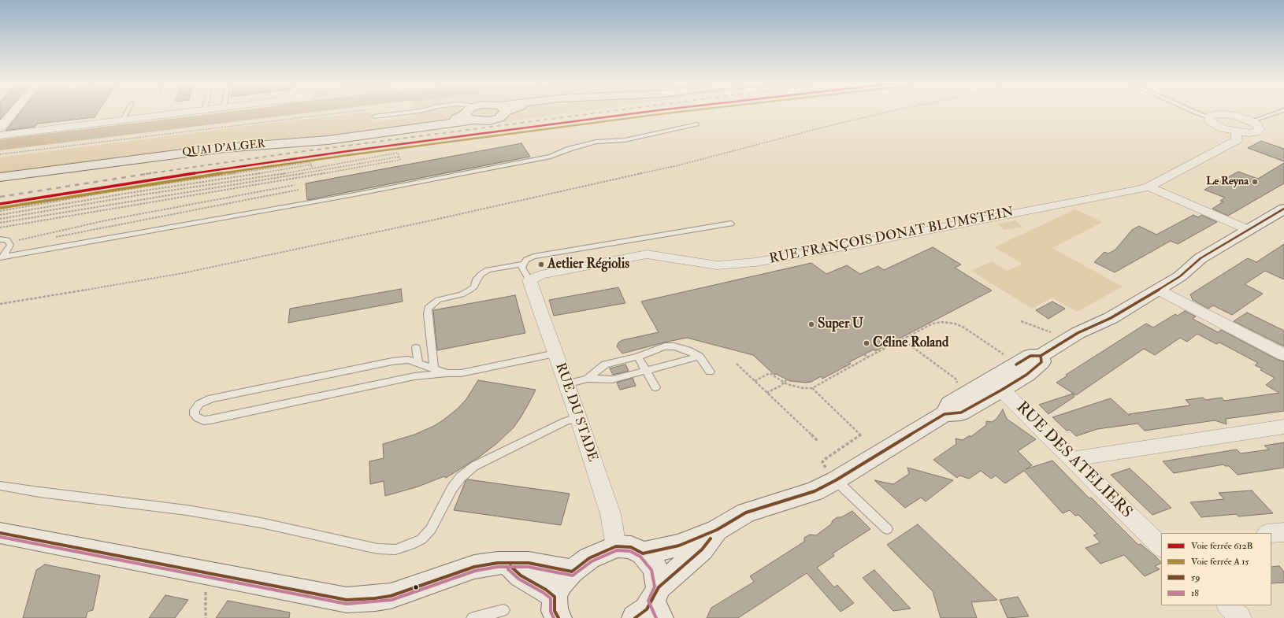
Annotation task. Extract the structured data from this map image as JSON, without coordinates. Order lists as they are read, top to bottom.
{
  "streets": {
    "main road": ["QUAI D'ALGER"],
    "street": ["RUE FRANÇOIS DONAT BLUMSTEIN", "RUE DU STADE", "RUE DES ATELIERS"]
  },
  "crossings": [
    ["RUE FRANÇOIS DONAT BLUMSTEIN", "RUE DU STADE"]
  ],
  "places": [
    "Le Reyna",
    "Aetlier Régiolis",
    "Super U",
    "Céline Roland"
  ],
  "lines": ["rail line 612B", "transit line 59", "transit line 18"],
  "legend": [
    "Voie ferrée 612B",
    "Voie ferrée A 15",
    "59",
    "18"
  ]
}
